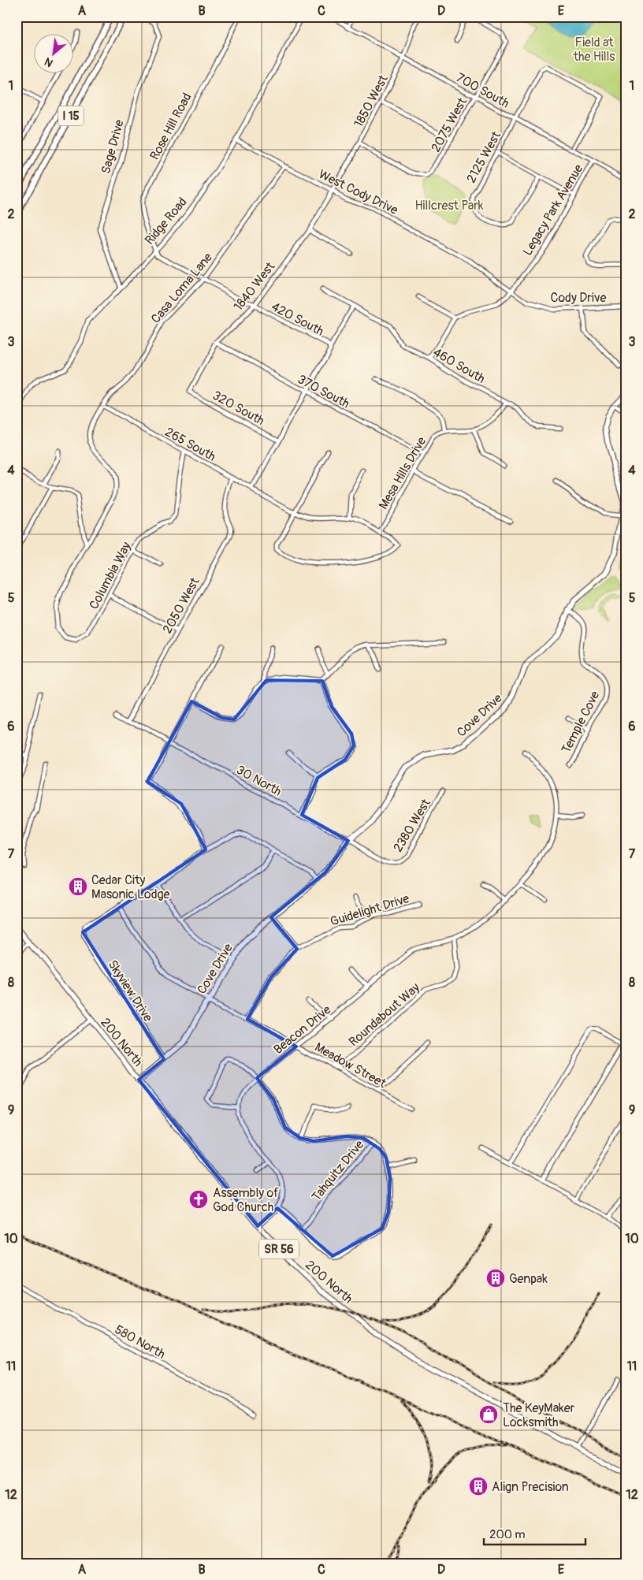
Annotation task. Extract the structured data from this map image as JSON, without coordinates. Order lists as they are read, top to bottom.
{
  "streets": {
    "highway": ["I 15"],
    "main road": ["Cove Drive", "200 North", "SR 56"],
    "street": [
      "700 South",
      "1850 West",
      "2075 West",
      "Rose Hill Road",
      "Sage Drive",
      "2125 West",
      "West Cody Drive",
      "Legacy Park Avenue",
      "Ridge Road",
      "1840 West",
      "Casa Loma Lane",
      "Cody Drive",
      "420 South",
      "460 South",
      "370 South",
      "320 South",
      "265 South",
      "Mesa Hills Drive",
      "Columbia Way",
      "2050 West",
      "Temple Cove",
      "30 North",
      "2380 West",
      "Guidelight Drive",
      "Skyview Drive",
      "Roundabout Way",
      "Beacon Drive",
      "Meadow Street",
      "Tahquitz Drive",
      "580 North"
    ]
  },
  "crossings": [
    ["700 South", "1850 West"],
    ["700 South", "2075 West"],
    ["700 South", "2125 West"],
    ["700 South", "Legacy Park Avenue"],
    ["1850 West", "2075 West"],
    ["1850 West", "West Cody Drive"],
    ["1850 West", "1840 West"],
    ["Rose Hill Road", "Ridge Road"],
    ["Rose Hill Road", "420 South"],
    ["Sage Drive", "Ridge Road"],
    ["West Cody Drive", "Legacy Park Avenue"],
    ["West Cody Drive", "Ridge Road"],
    ["West Cody Drive", "1840 West"],
    ["West Cody Drive", "Casa Loma Lane"],
    ["West Cody Drive", "Cody Drive"],
    ["Legacy Park Avenue", "Cody Drive"],
    ["Ridge Road", "420 South"],
    ["1840 West", "420 South"],
    ["1840 West", "370 South"],
    ["1840 West", "320 South"],
    ["Casa Loma Lane", "420 South"],
    ["Casa Loma Lane", "265 South"],
    ["Casa Loma Lane", "Columbia Way"],
    ["370 South", "Mesa Hills Drive"],
    ["265 South", "Columbia Way"],
    ["265 South", "2050 West"],
    ["2050 West", "30 North"],
    ["Cove Drive", "Temple Cove"],
    ["Cove Drive", "30 North"],
    ["Cove Drive", "Skyview Drive"],
    ["Cove Drive", "200 North"],
    ["Cove Drive", "Meadow Street"],
    ["30 North", "2380 West"],
    ["Guidelight Drive", "Meadow Street"],
    ["Skyview Drive", "Meadow Street"],
    ["Roundabout Way", "Beacon Drive"],
    ["Roundabout Way", "Meadow Street"],
    ["Beacon Drive", "Meadow Street"]
  ],
  "parks": ["Field at the Hills", "Hillcrest Park"],
  "places": {
    "building": ["Cedar City Masonic Lodge", "Genpak", "Align Precision"],
    "church": ["Assembly of God Church"],
    "shop": ["The KeyMaker Locksmith"]
  },
  "scale_bar": "200 m",
  "north": "bottom left",
  "grid": {
    "columns": [
      "A",
      "B",
      "C",
      "D",
      "E"
    ],
    "rows": [
      "1",
      "2",
      "3",
      "4",
      "5",
      "6",
      "7",
      "8",
      "9",
      "10",
      "11",
      "12"
    ]
  }
}
